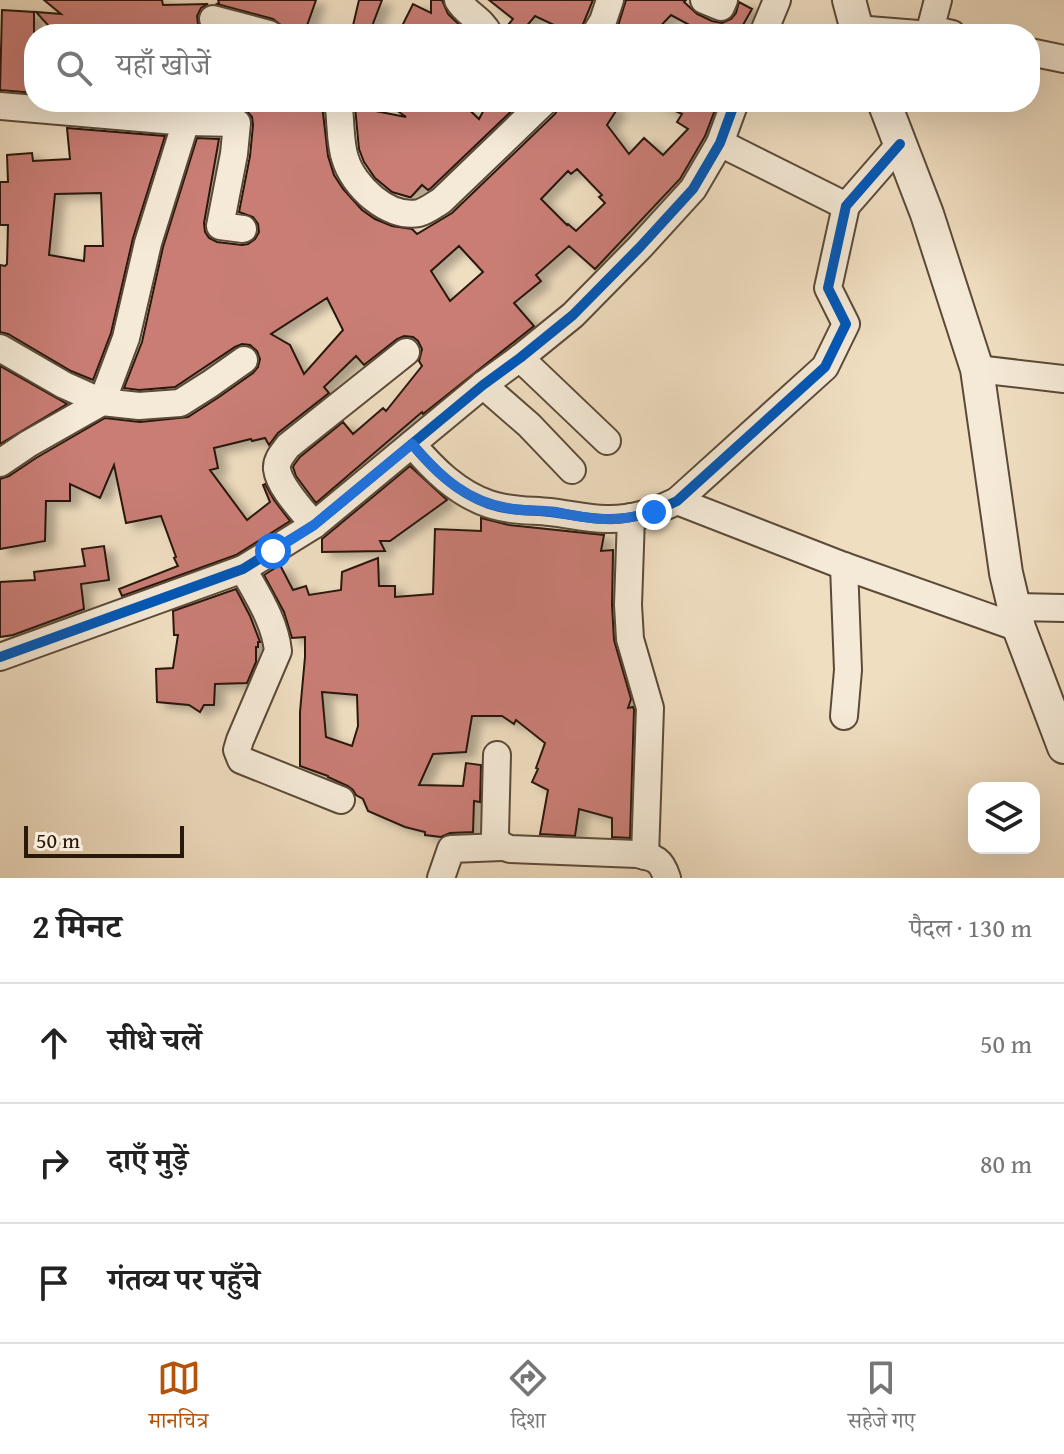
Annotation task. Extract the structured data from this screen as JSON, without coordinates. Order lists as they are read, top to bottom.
{
  "scale_bar": "50 m",
  "page": {
    "search": "यहाँ खोजें",
    "scale": "50 m",
    "heading": ["2 मिनट", "पैदल · 130 m"],
    "list": [
      ["सीधे चलें", "50 m"],
      ["दाएँ मुड़ें", "80 m"],
      "गंतव्य पर पहुँचे"
    ],
    "nav": ["मानचित्र", "दिशा", "सहेजे गए"]
  }
}
